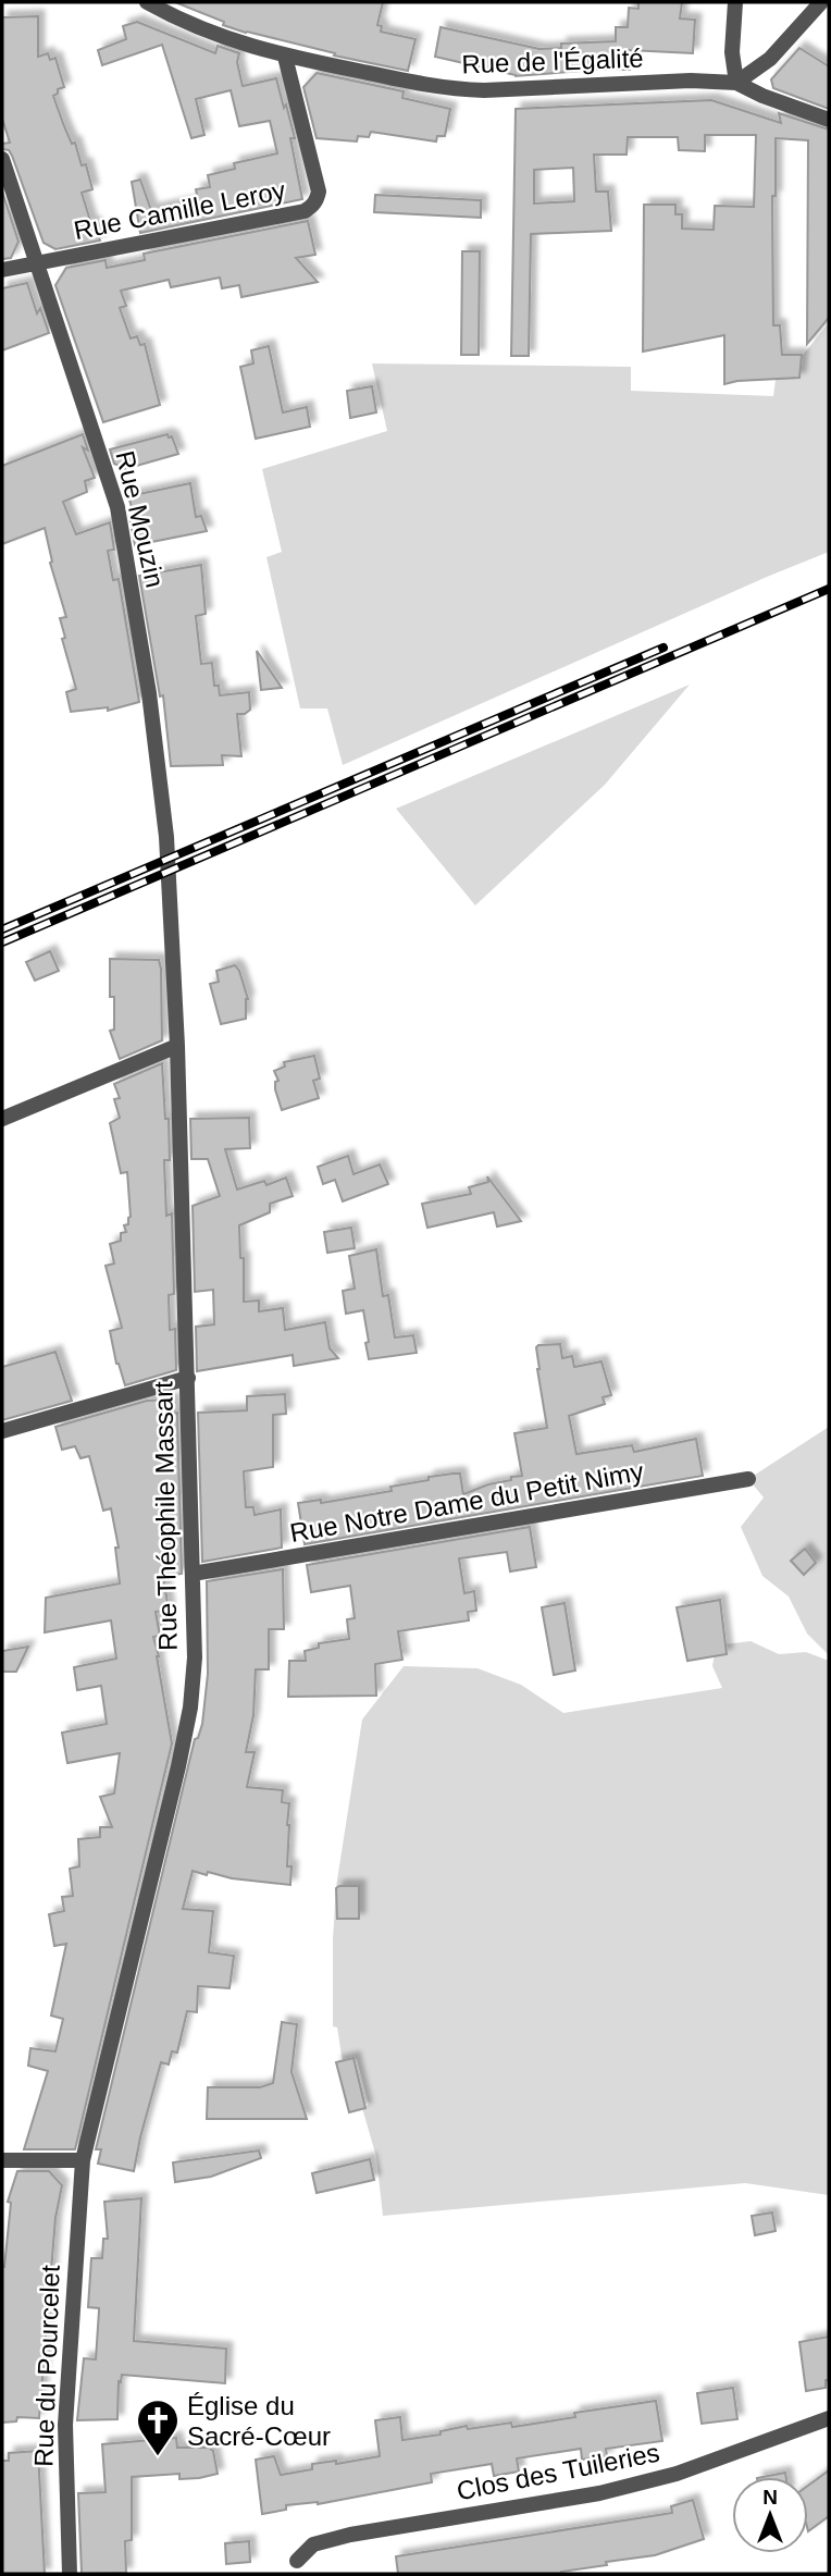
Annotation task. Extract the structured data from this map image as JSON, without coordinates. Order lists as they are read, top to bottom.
{
  "streets": {
    "street": [
      "Rue de l'Égalité",
      "Rue Camille Leroy",
      "Rue Mouzin",
      "Rue Notre Dame du Petit Nimy",
      "Rue Théophile Massart",
      "Rue du Pourcelet",
      "Clos des Tuileries"
    ]
  },
  "crossings": [
    ["Rue de l'Égalité", "Rue Camille Leroy"],
    ["Rue Camille Leroy", "Rue Mouzin"],
    ["Rue Mouzin", "Rue Théophile Massart"],
    ["Rue Notre Dame du Petit Nimy", "Rue Théophile Massart"],
    ["Rue Théophile Massart", "Rue du Pourcelet"]
  ],
  "places": {
    "church": ["Église du Sacré-Cœur"]
  },
  "north": "top"
}
